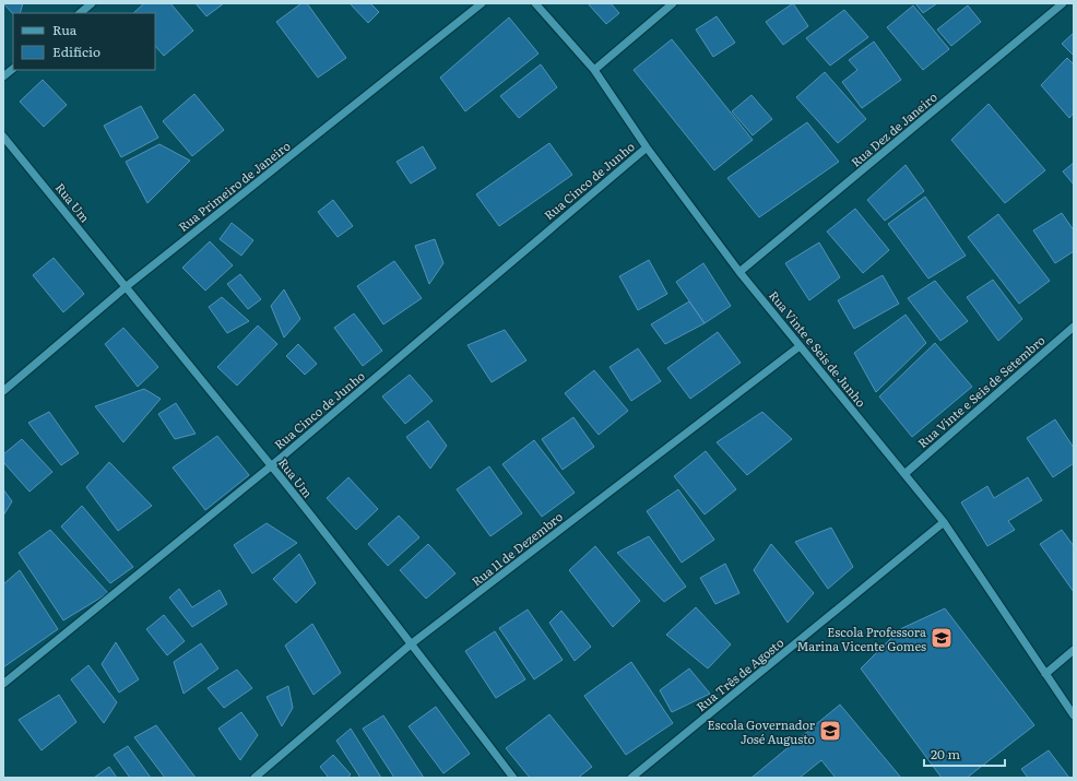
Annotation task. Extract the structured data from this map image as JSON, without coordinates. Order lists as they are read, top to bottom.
{
  "streets": {
    "street": [
      "Rua Dez de Janeiro",
      "Rua Cinco de Junho",
      "Rua Primeiro de Janeiro",
      "Rua Um",
      "Rua Vinte e Seis de Junho",
      "Rua Vinte e Seis de Setembro",
      "Rua 11 de Dezembro",
      "Rua Três de Agosto"
    ]
  },
  "crossings": [
    ["Rua Dez de Janeiro", "Rua Vinte e Seis de Junho"],
    ["Rua Cinco de Junho", "Rua Um"],
    ["Rua Cinco de Junho", "Rua Vinte e Seis de Junho"],
    ["Rua Primeiro de Janeiro", "Rua Um"],
    ["Rua Um", "Rua 11 de Dezembro"],
    ["Rua Vinte e Seis de Junho", "Rua Vinte e Seis de Setembro"],
    ["Rua Vinte e Seis de Junho", "Rua 11 de Dezembro"],
    ["Rua Vinte e Seis de Junho", "Rua Três de Agosto"]
  ],
  "places": {
    "school or university": ["Escola Professora Marina Vicente Gomes", "Escola Governador José Augusto"]
  },
  "legend": ["Rua", "Edifício"],
  "scale_bar": "20 m"
}
